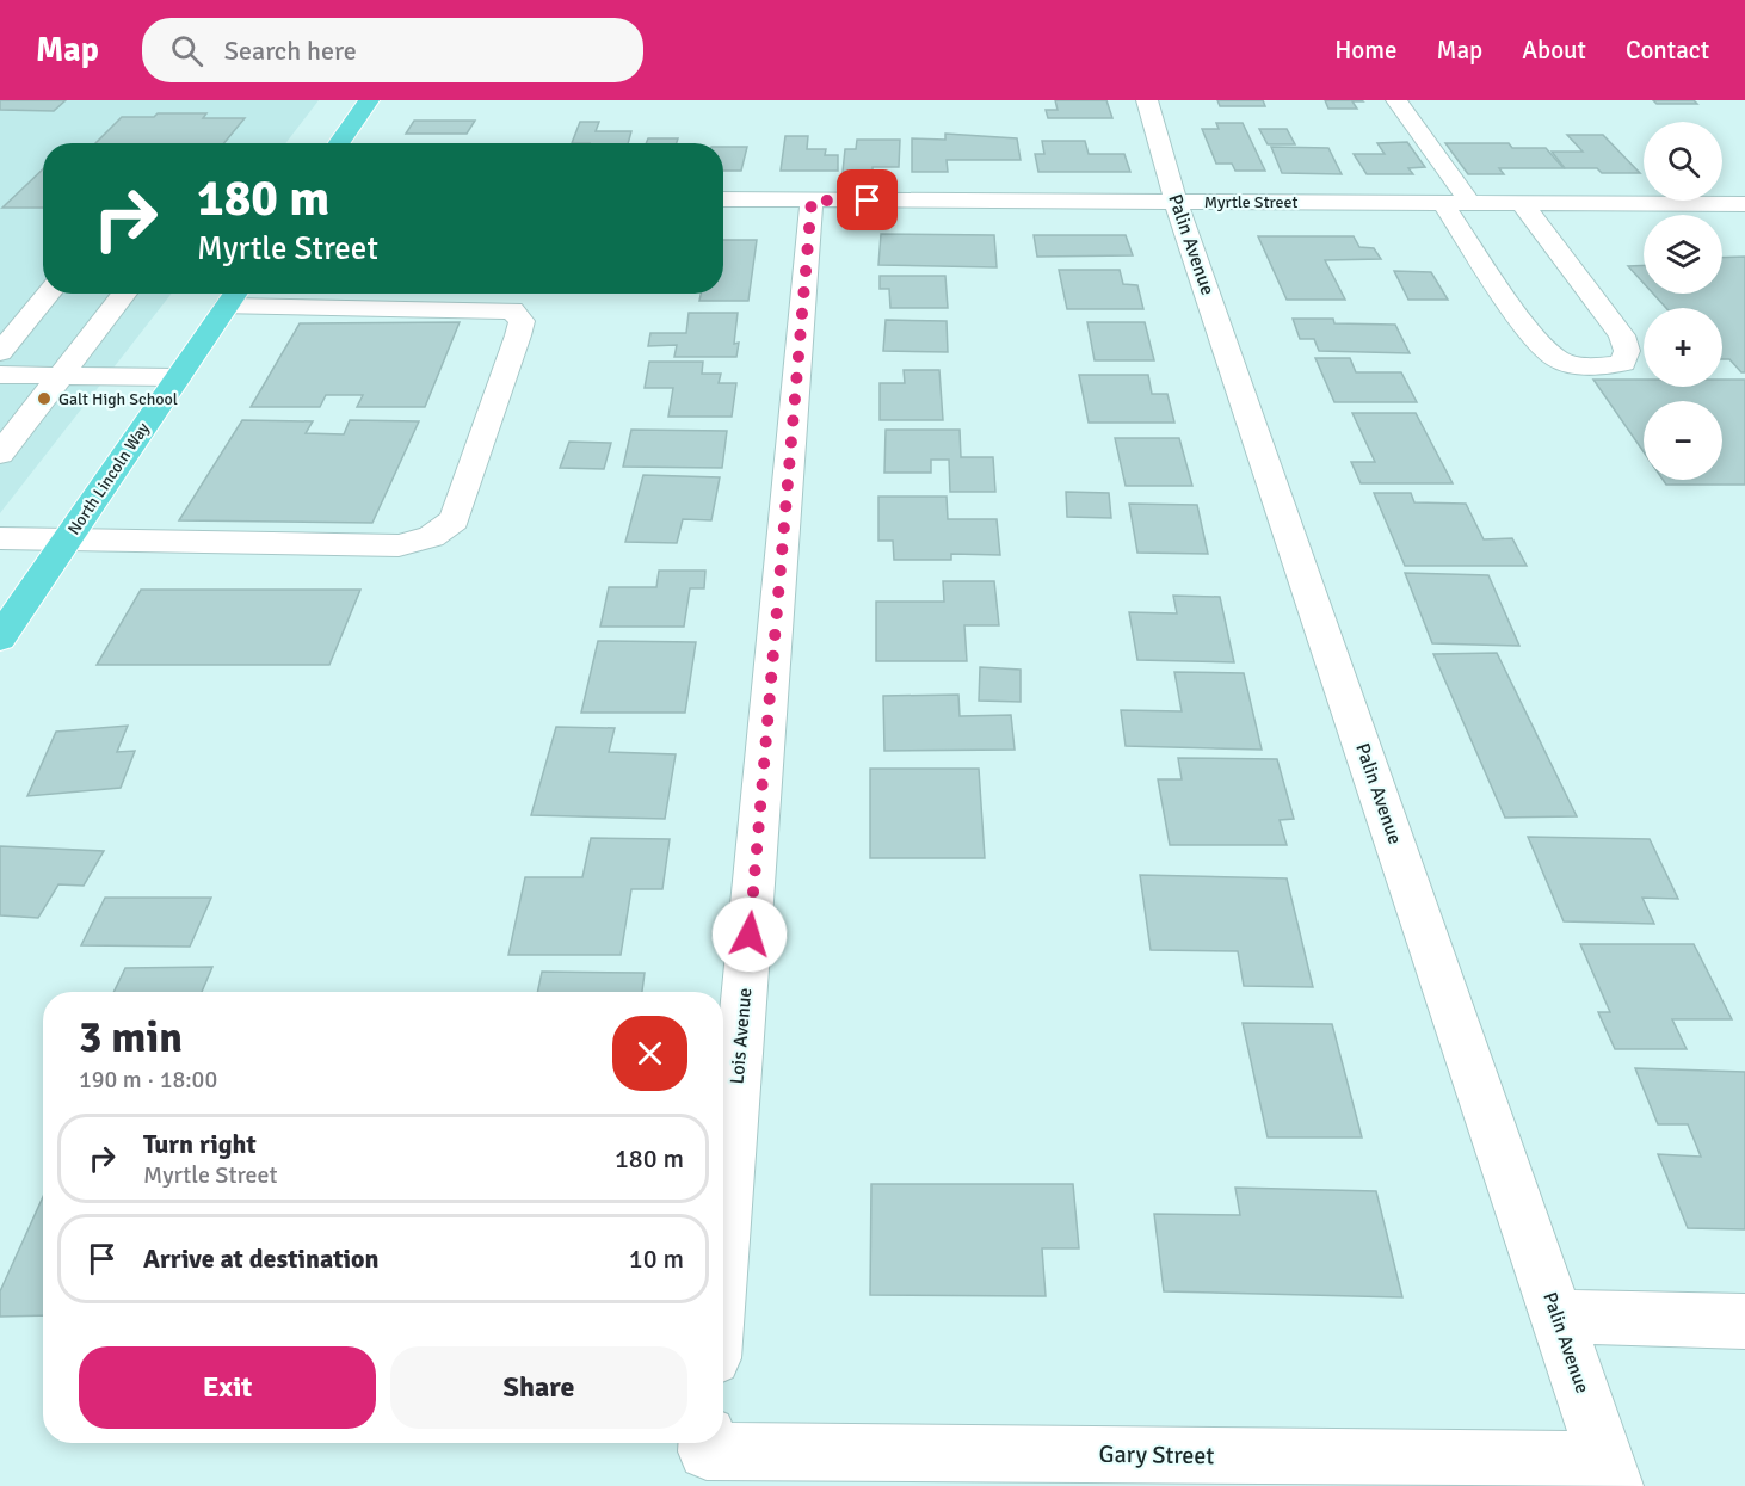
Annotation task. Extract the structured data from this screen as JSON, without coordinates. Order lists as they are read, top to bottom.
{
  "streets": {
    "main road": ["North Lincoln Way"],
    "street": [
      "Myrtle Street",
      "Palin Avenue",
      "Lois Avenue",
      "Gary Street"
    ]
  },
  "crossings": [
    ["Myrtle Street", "Palin Avenue"],
    ["Myrtle Street", "Lois Avenue"],
    ["Palin Avenue", "Gary Street"]
  ],
  "places": ["Galt High School"],
  "page": {
    "header": "Map",
    "search": "Search here",
    "nav": [
      "Home",
      "Map",
      "About",
      "Contact"
    ],
    "map_buttons": ["+", "−"],
    "turn": ["180 m", "Myrtle Street"],
    "heading": ["3 min", "190 m · 18:00"],
    "list": [
      {
        "name": "Turn right",
        "note": "Myrtle Street",
        "value": "180 m"
      },
      {
        "name": "Arrive at destination",
        "value": "10 m"
      }
    ],
    "buttons": ["Exit", "Share"]
  }
}
